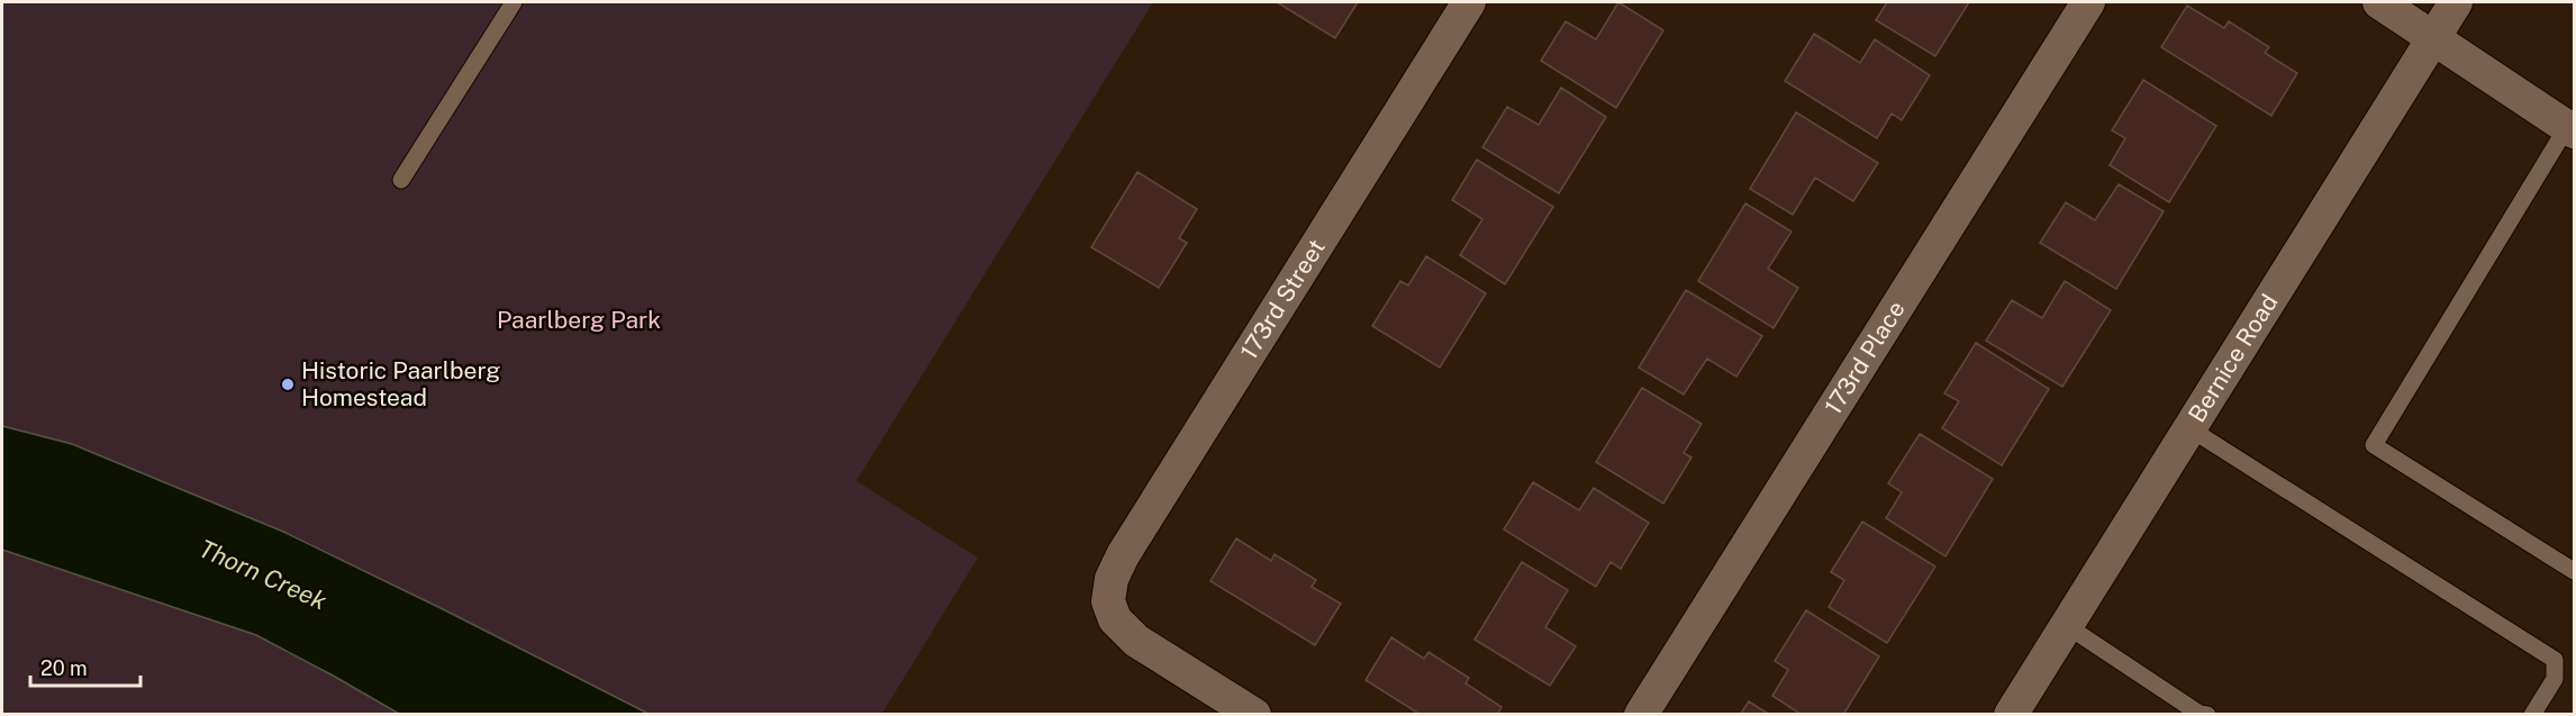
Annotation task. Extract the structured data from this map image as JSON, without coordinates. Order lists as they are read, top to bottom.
{
  "streets": {
    "street": ["173rd Street", "Bernice Road", "173rd Place"]
  },
  "water": ["Thorn Creek"],
  "parks": ["Paarlberg Park"],
  "places": ["Historic Paarlberg Homestead"],
  "scale_bar": "20 m"
}
